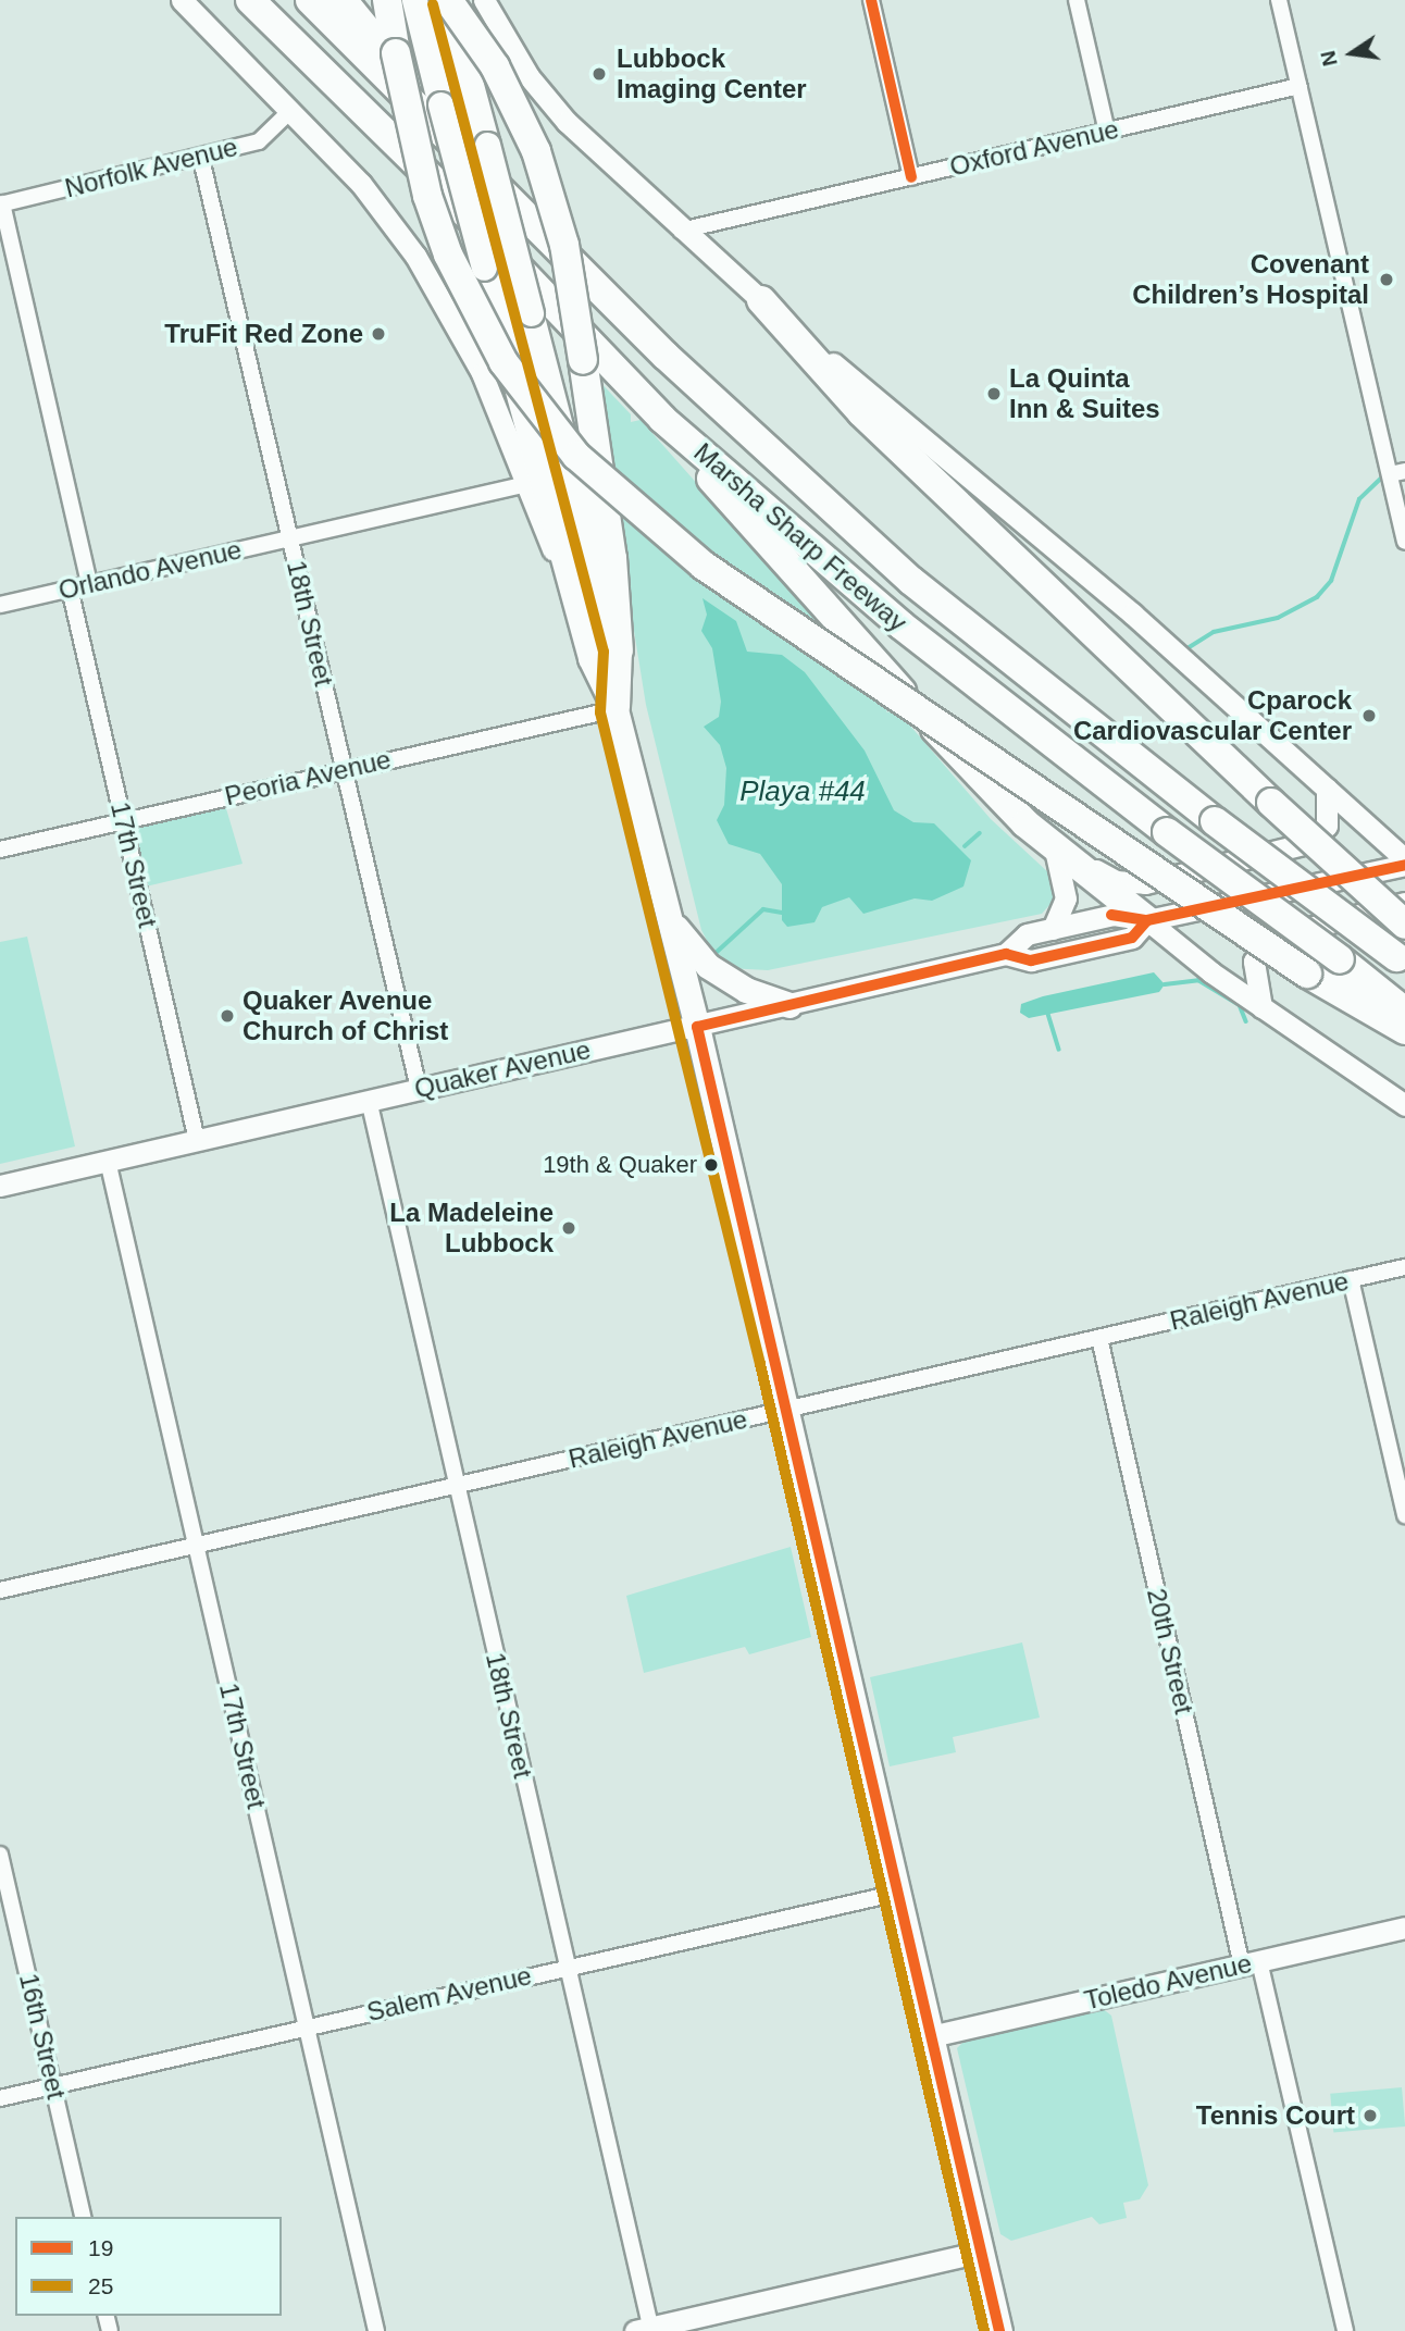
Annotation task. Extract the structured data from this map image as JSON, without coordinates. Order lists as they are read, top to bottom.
{
  "streets": {
    "highway": ["Marsha Sharp Freeway"],
    "main road": ["Quaker Avenue", "Toledo Avenue"],
    "street": [
      "Oxford Avenue",
      "Norfolk Avenue",
      "Orlando Avenue",
      "18th Street",
      "Peoria Avenue",
      "17th Street",
      "Raleigh Avenue",
      "20th Street",
      "Salem Avenue",
      "16th Street"
    ]
  },
  "crossings": [
    ["Norfolk Avenue", "18th Street"],
    ["Orlando Avenue", "18th Street"],
    ["Orlando Avenue", "17th Street"],
    ["18th Street", "Peoria Avenue"],
    ["18th Street", "Quaker Avenue"],
    ["18th Street", "Raleigh Avenue"],
    ["18th Street", "Salem Avenue"],
    ["Peoria Avenue", "17th Street"],
    ["17th Street", "Quaker Avenue"],
    ["17th Street", "Raleigh Avenue"],
    ["17th Street", "Salem Avenue"],
    ["Raleigh Avenue", "20th Street"],
    ["20th Street", "Toledo Avenue"],
    ["Salem Avenue", "16th Street"]
  ],
  "water": ["Playa #44"],
  "places": [
    "Lubbock Imaging Center",
    "Covenant Children’s Hospital",
    "TruFit Red Zone",
    "La Quinta Inn & Suites",
    "Cparock Cardiovascular Center",
    "Quaker Avenue Church of Christ",
    "19th & Quaker",
    "La Madeleine Lubbock",
    "Tennis Court"
  ],
  "lines": ["transit line 19", "transit line 25"],
  "legend": ["19", "25"],
  "north": "left"
}
